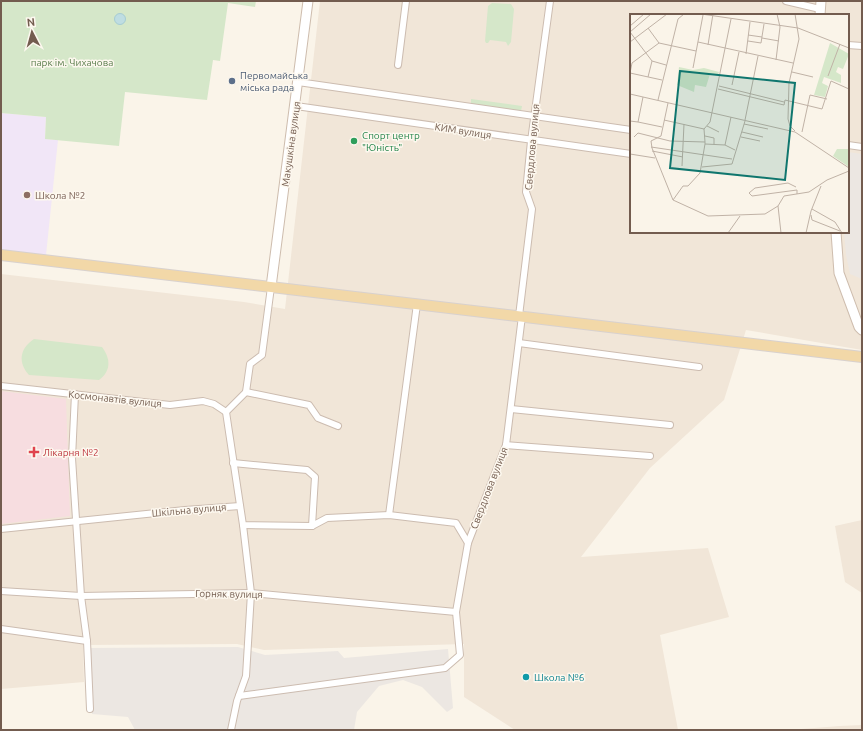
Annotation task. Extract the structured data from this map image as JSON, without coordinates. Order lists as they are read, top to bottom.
{
  "streets": {
    "street": [
      "КИМ вулиця",
      "Макушкіна вулиця",
      "Свердлова вулиця",
      "Космонавтів вулиця",
      "Шкільна вулиця",
      "Горняк вулиця"
    ]
  },
  "crossings": [
    ["КИМ вулиця", "Макушкіна вулиця"],
    ["КИМ вулиця", "Свердлова вулиця"],
    ["Свердлова вулиця", "Шкільна вулиця"],
    ["Свердлова вулиця", "Горняк вулиця"],
    ["Шкільна вулиця", "Горняк вулиця"]
  ],
  "parks": ["парк ім. Чихачова"],
  "places": {
    "other": [
      "Первомайська міська рада",
      "Спорт центр \"Юність\"",
      "Школа №2",
      "Школа №6"
    ],
    "health": ["Лікарня №2"]
  },
  "north": "top"
}
